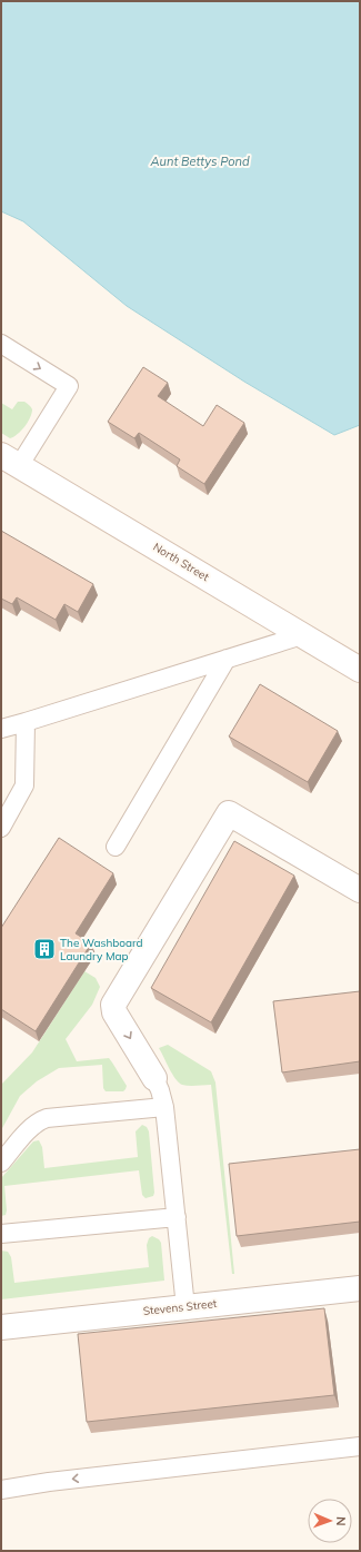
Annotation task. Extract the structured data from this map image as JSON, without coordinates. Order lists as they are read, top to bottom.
{
  "streets": {
    "street": ["North Street", "Stevens Street"]
  },
  "water": ["Aunt Bettys Pond"],
  "places": {
    "building": ["The Washboard Laundry Map"]
  },
  "north": "right"
}
